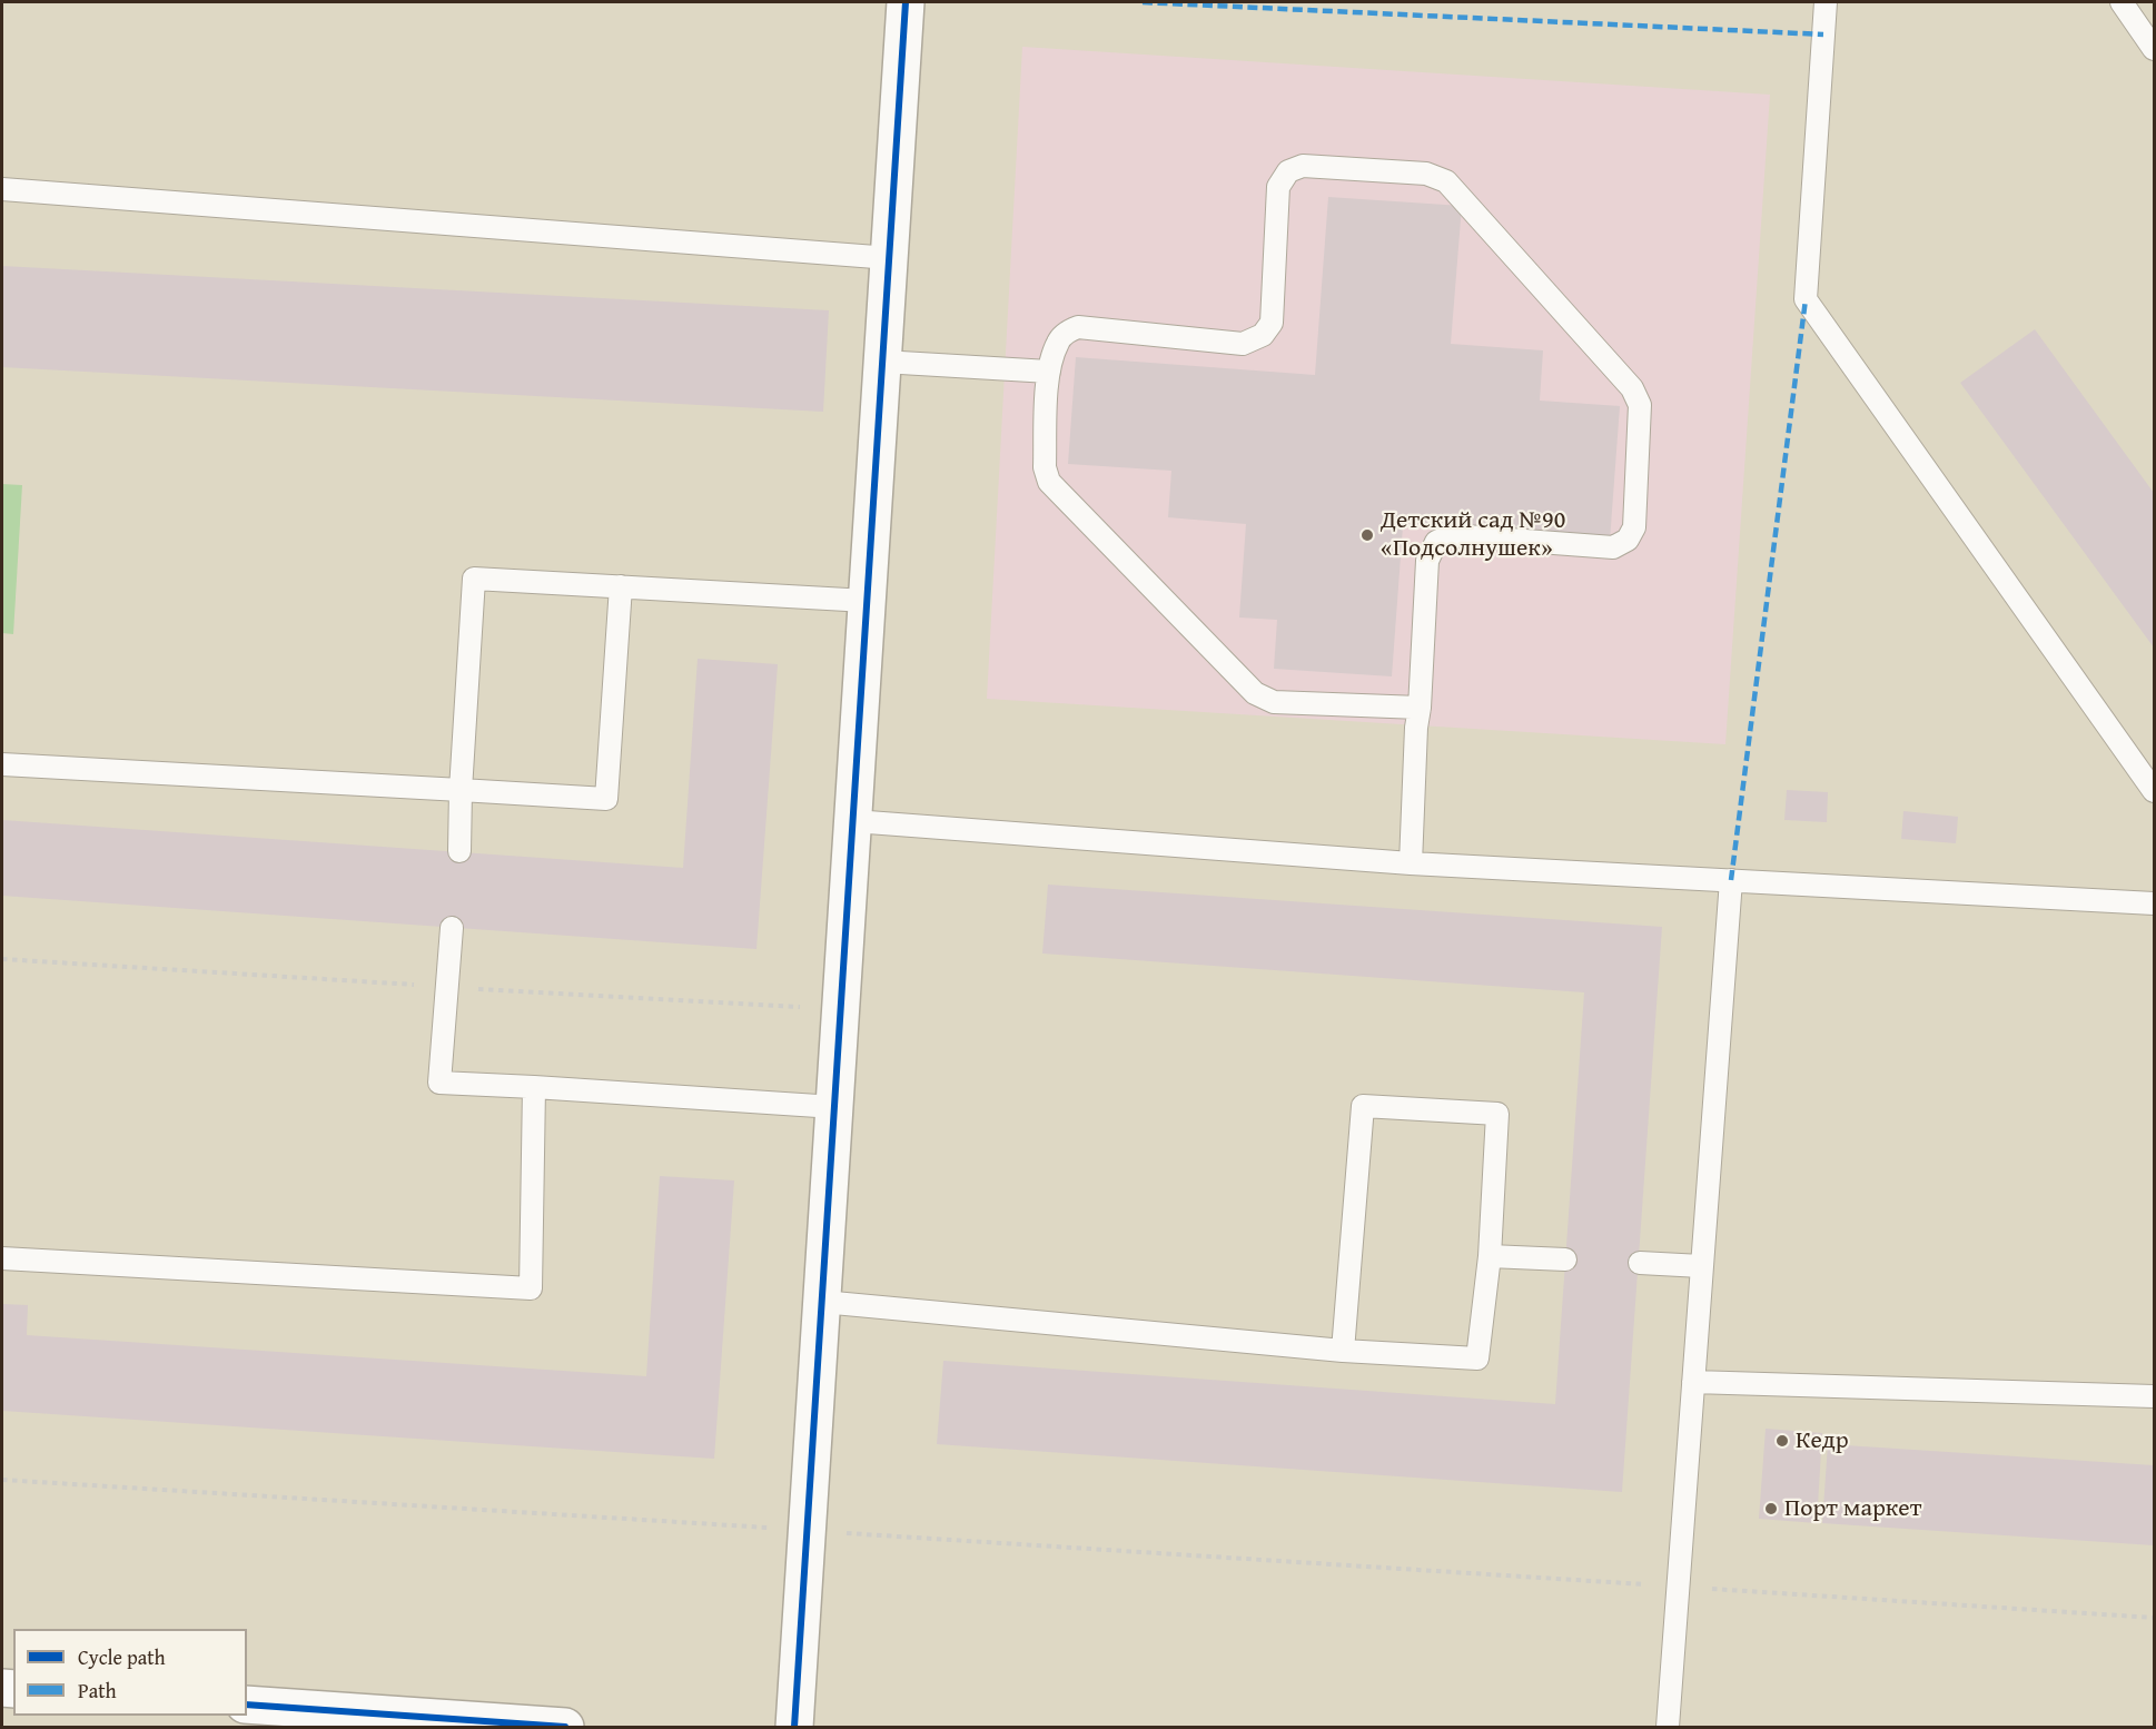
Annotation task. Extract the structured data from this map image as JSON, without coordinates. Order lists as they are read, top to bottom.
{
  "places": ["Детский сад №90 «Подсолнушек»", "Кедр", "Порт маркет"],
  "legend": ["Cycle path", "Path"]
}
